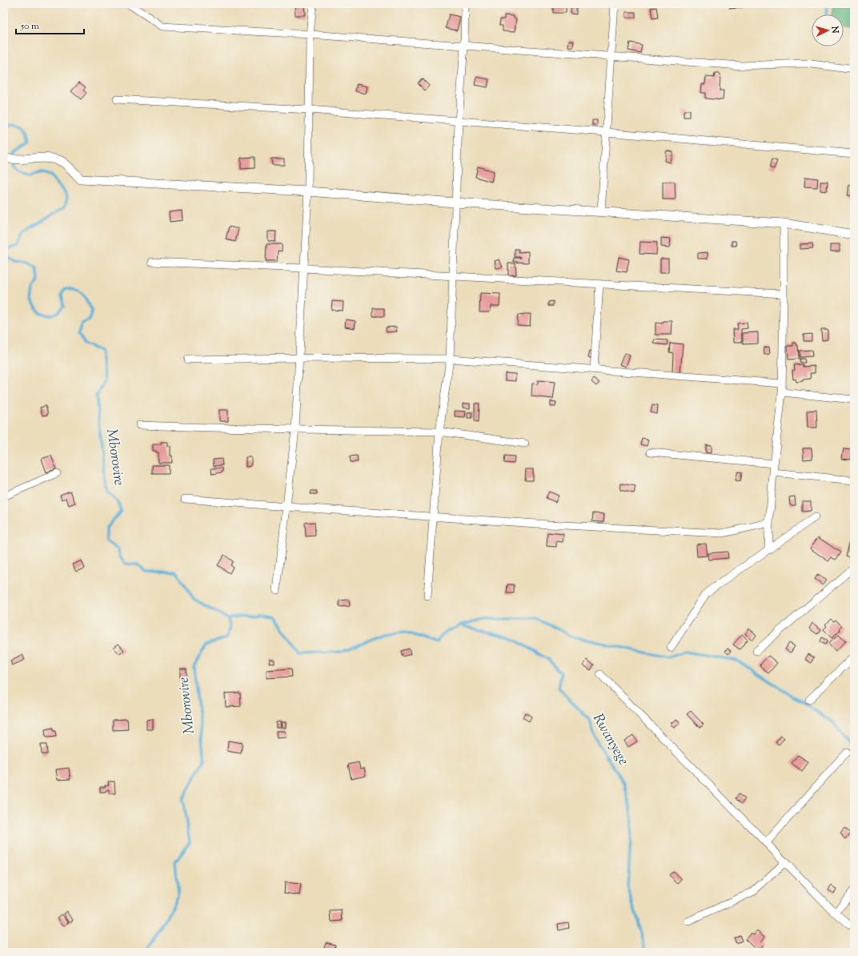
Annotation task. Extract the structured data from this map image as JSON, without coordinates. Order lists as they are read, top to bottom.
{
  "water": ["Mborovire", "Rwanyege"],
  "scale_bar": "50 m",
  "north": "right"
}
